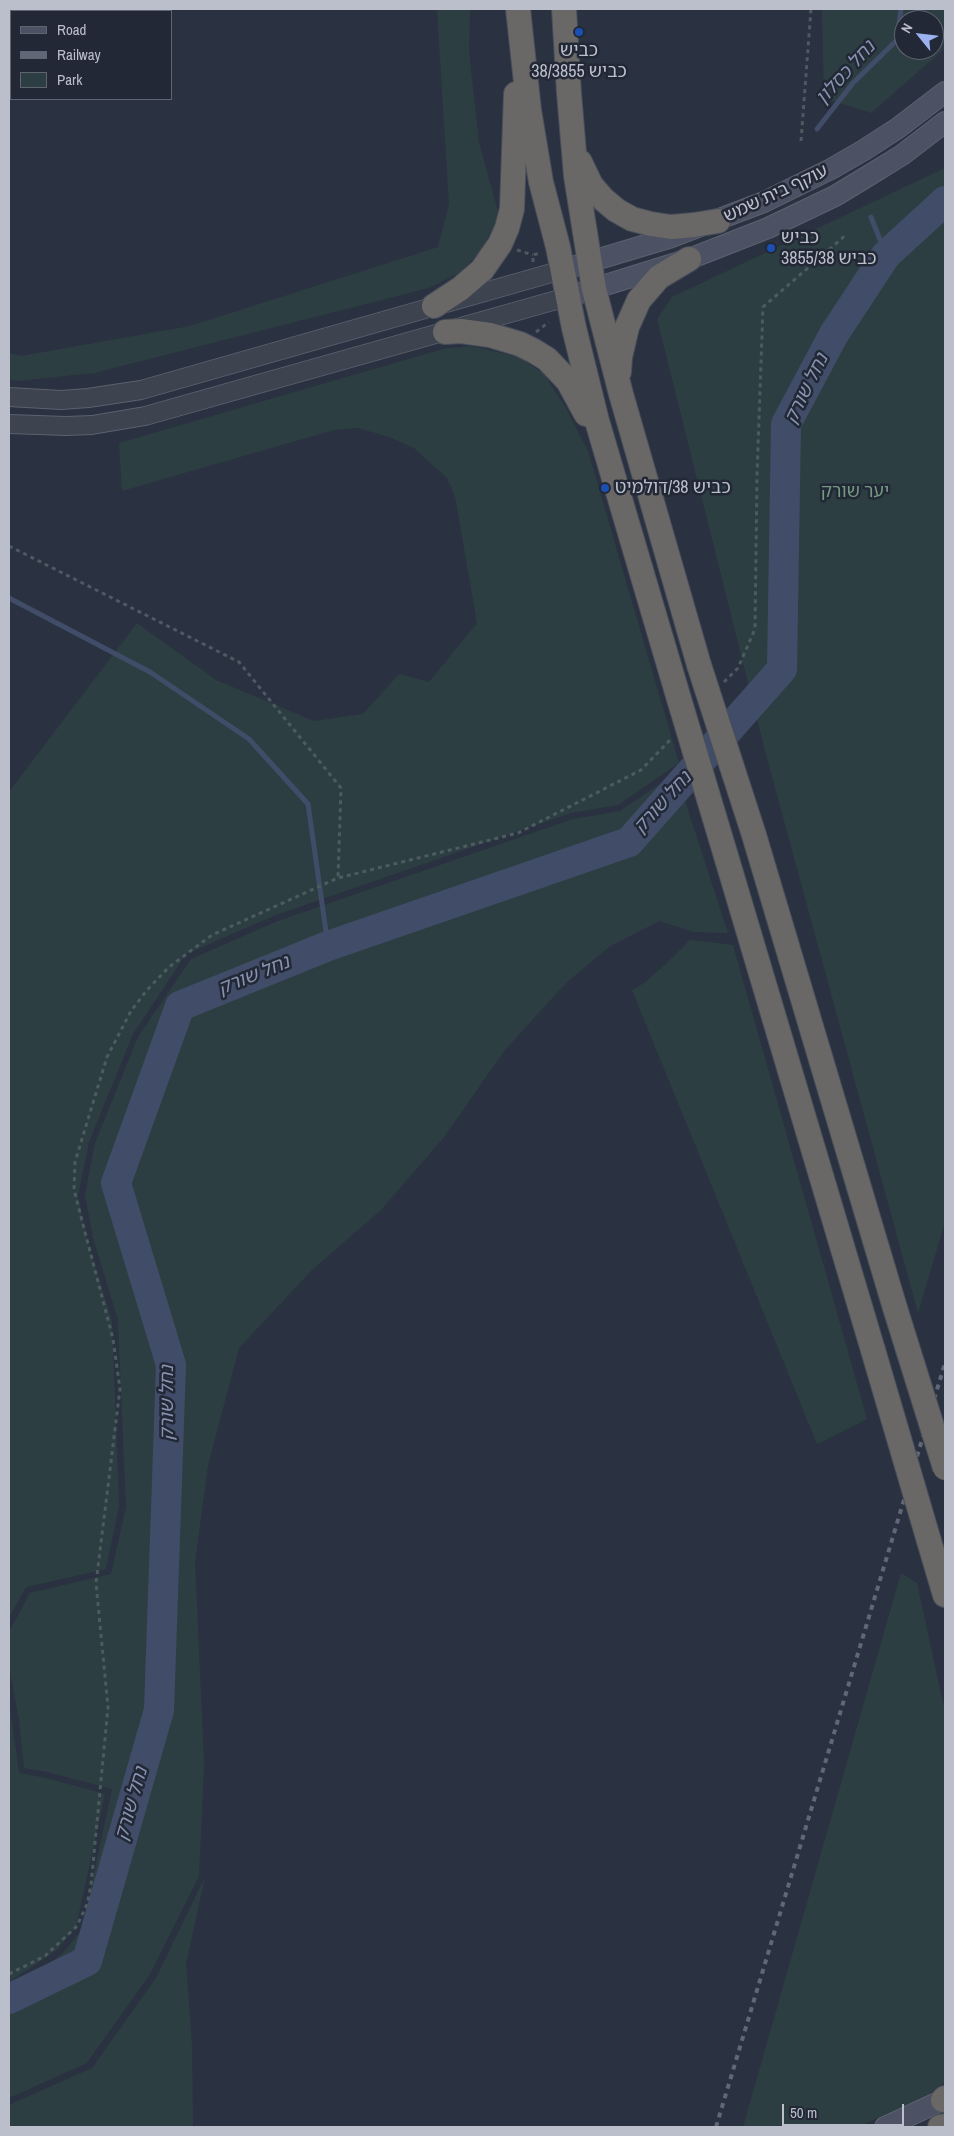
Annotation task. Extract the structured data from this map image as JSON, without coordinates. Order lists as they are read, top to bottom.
{
  "streets": {
    "main road": ["עוקף בית שמש"]
  },
  "water": ["נחל כסלון", "נחל שורק"],
  "parks": ["יער שורק"],
  "places": ["כביש 38/כביש 3855", "כביש 3855/כביש 38", "כביש 38/דולמיט"],
  "legend": ["Road", "Railway", "Park"],
  "scale_bar": "50 m",
  "north": "top left"
}
